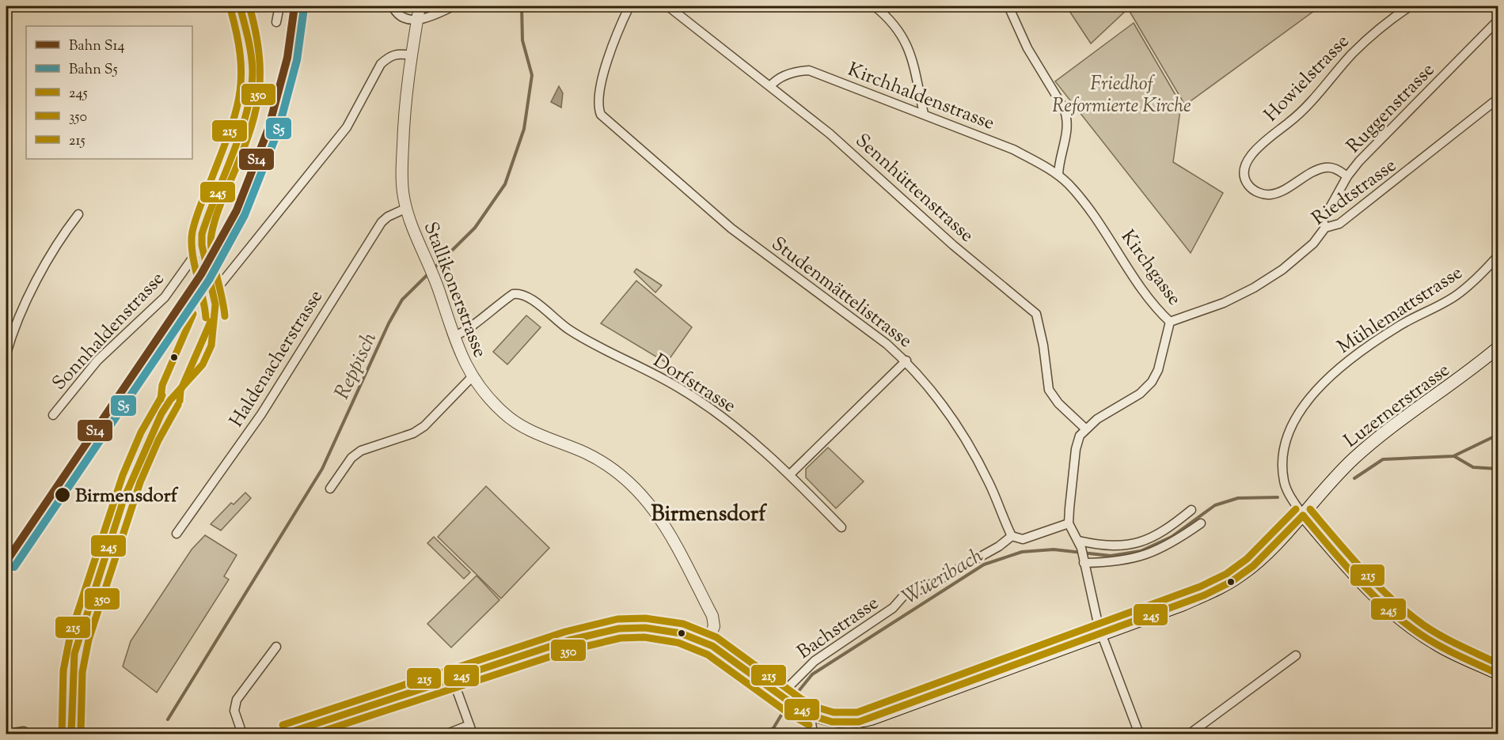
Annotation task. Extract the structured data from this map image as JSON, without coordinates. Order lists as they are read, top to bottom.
{
  "streets": {
    "main road": ["Luzernerstrasse"],
    "street": [
      "Howielstrasse",
      "Kirchhaldenstrasse",
      "Ruggenstrasse",
      "Sennhüttenstrasse",
      "Riedtstrasse",
      "Kirchgasse",
      "Stallikonerstrasse",
      "Studenmättelistrasse",
      "Mühlemattstrasse",
      "Sonnhaldenstrasse",
      "Haldenacherstrasse",
      "Dorfstrasse",
      "Bachstrasse"
    ]
  },
  "crossings": [
    ["Howielstrasse", "Ruggenstrasse"],
    ["Kirchhaldenstrasse", "Sennhüttenstrasse"],
    ["Kirchhaldenstrasse", "Kirchgasse"],
    ["Ruggenstrasse", "Riedtstrasse"],
    ["Sennhüttenstrasse", "Kirchgasse"],
    ["Riedtstrasse", "Kirchgasse"],
    ["Stallikonerstrasse", "Haldenacherstrasse"],
    ["Stallikonerstrasse", "Dorfstrasse"],
    ["Stallikonerstrasse", "Luzernerstrasse"],
    ["Studenmättelistrasse", "Bachstrasse"],
    ["Mühlemattstrasse", "Luzernerstrasse"],
    ["Luzernerstrasse", "Bachstrasse"]
  ],
  "districts": ["Birmensdorf"],
  "water": ["Reppisch", "Wüeribach"],
  "parks": ["Friedhof Reformierte Kirche"],
  "places": ["Birmensdorf"],
  "lines": [
    "rail line S14",
    "transit line 245",
    "transit line 350",
    "rail line S5",
    "transit line 215"
  ],
  "legend": [
    "Bahn S14",
    "Bahn S5",
    "245",
    "350",
    "215"
  ]
}
